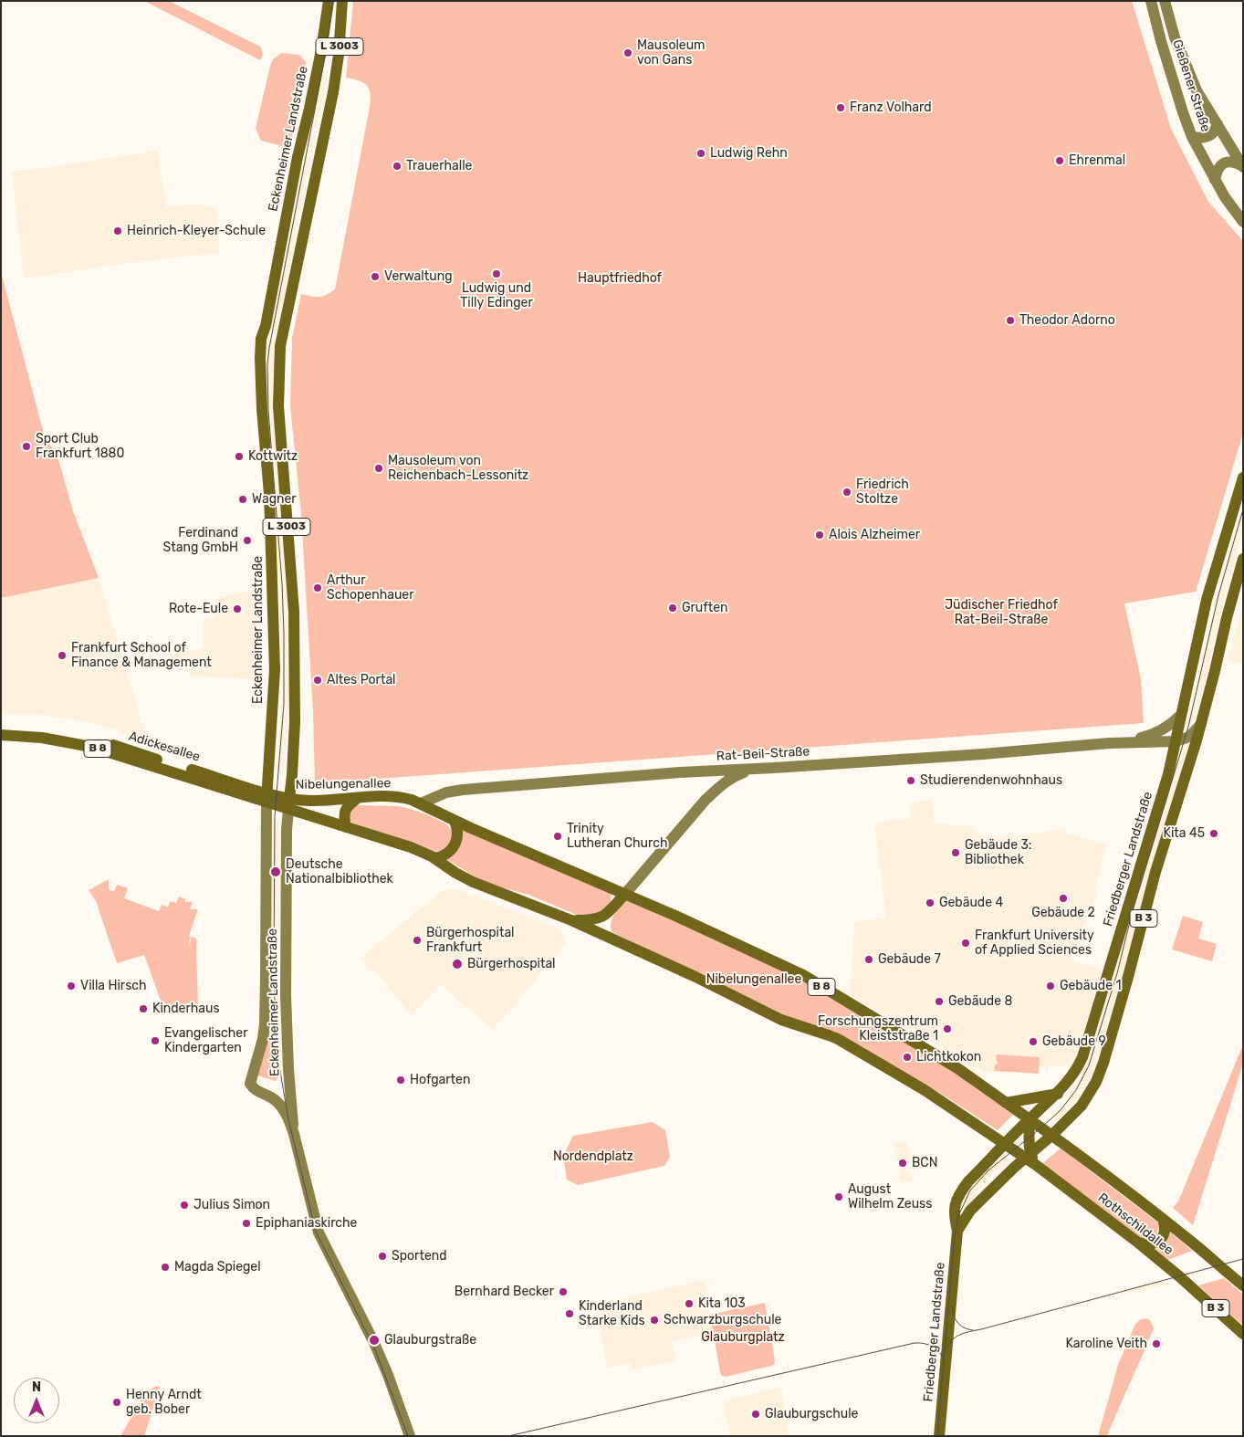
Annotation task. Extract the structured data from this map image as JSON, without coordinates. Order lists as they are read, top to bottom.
{
  "streets": {
    "main road": [
      "L 3003",
      "Gießener Straße",
      "Eckenheimer Landstraße",
      "Adickesallee",
      "B 8",
      "Rat-Beil-Straße",
      "Nibelungenallee",
      "Friedberger Landstraße",
      "B 3",
      "Rothschildallee"
    ]
  },
  "crossings": [
    ["Eckenheimer Landstraße", "Adickesallee"],
    ["Eckenheimer Landstraße", "Nibelungenallee"],
    ["Adickesallee", "Nibelungenallee"],
    ["Rat-Beil-Straße", "Nibelungenallee"],
    ["Rat-Beil-Straße", "Friedberger Landstraße"],
    ["Nibelungenallee", "Friedberger Landstraße"],
    ["Nibelungenallee", "Rothschildallee"],
    ["Friedberger Landstraße", "Rothschildallee"]
  ],
  "parks": [
    "Hauptfriedhof",
    "Jüdischer Friedhof Rat-Beil-Straße",
    "Nibelungenallee",
    "Nordendplatz",
    "Glauburgplatz"
  ],
  "places": [
    "Mausoleum von Gans",
    "Franz Volhard",
    "Ludwig Rehn",
    "Ehrenmal",
    "Trauerhalle",
    "Heinrich-Kleyer-Schule",
    "Ludwig und Tilly Edinger",
    "Verwaltung",
    "Theodor Adorno",
    "Sport Club Frankfurt 1880",
    "Kottwitz",
    "Mausoleum von Reichenbach-Lessonitz",
    "Friedrich Stoltze",
    "Wagner",
    "Alois Alzheimer",
    "Ferdinand Stang GmbH",
    "Arthur Schopenhauer",
    "Gruften",
    "Rote-Eule",
    "Frankfurt School of Finance & Management",
    "Altes Portal",
    "Studierendenwohnhaus",
    "Kita 45",
    "Trinity Lutheran Church",
    "Gebäude 3: Bibliothek",
    "Deutsche Nationalbibliothek",
    "Gebäude 2",
    "Gebäude 4",
    "Bürgerhospital Frankfurt",
    "Frankfurt University of Applied Sciences",
    "Gebäude 7",
    "Bürgerhospital",
    "Villa Hirsch",
    "Gebäude 1",
    "Gebäude 8",
    "Kinderhaus",
    "Forschungszentrum Kleiststraße 1",
    "Evangelischer Kindergarten",
    "Gebäude 9",
    "Lichtkokon",
    "Hofgarten",
    "BCN",
    "August Wilhelm Zeuss",
    "Julius Simon",
    "Epiphaniaskirche",
    "Sportend",
    "Magda Spiegel",
    "Bernhard Becker",
    "Kita 103",
    "Kinderland Starke Kids",
    "Schwarzburgschule",
    "Glauburgstraße",
    "Karoline Veith",
    "Henny Arndt geb. Bober",
    "Glauburgschule"
  ],
  "north": "top"
}
